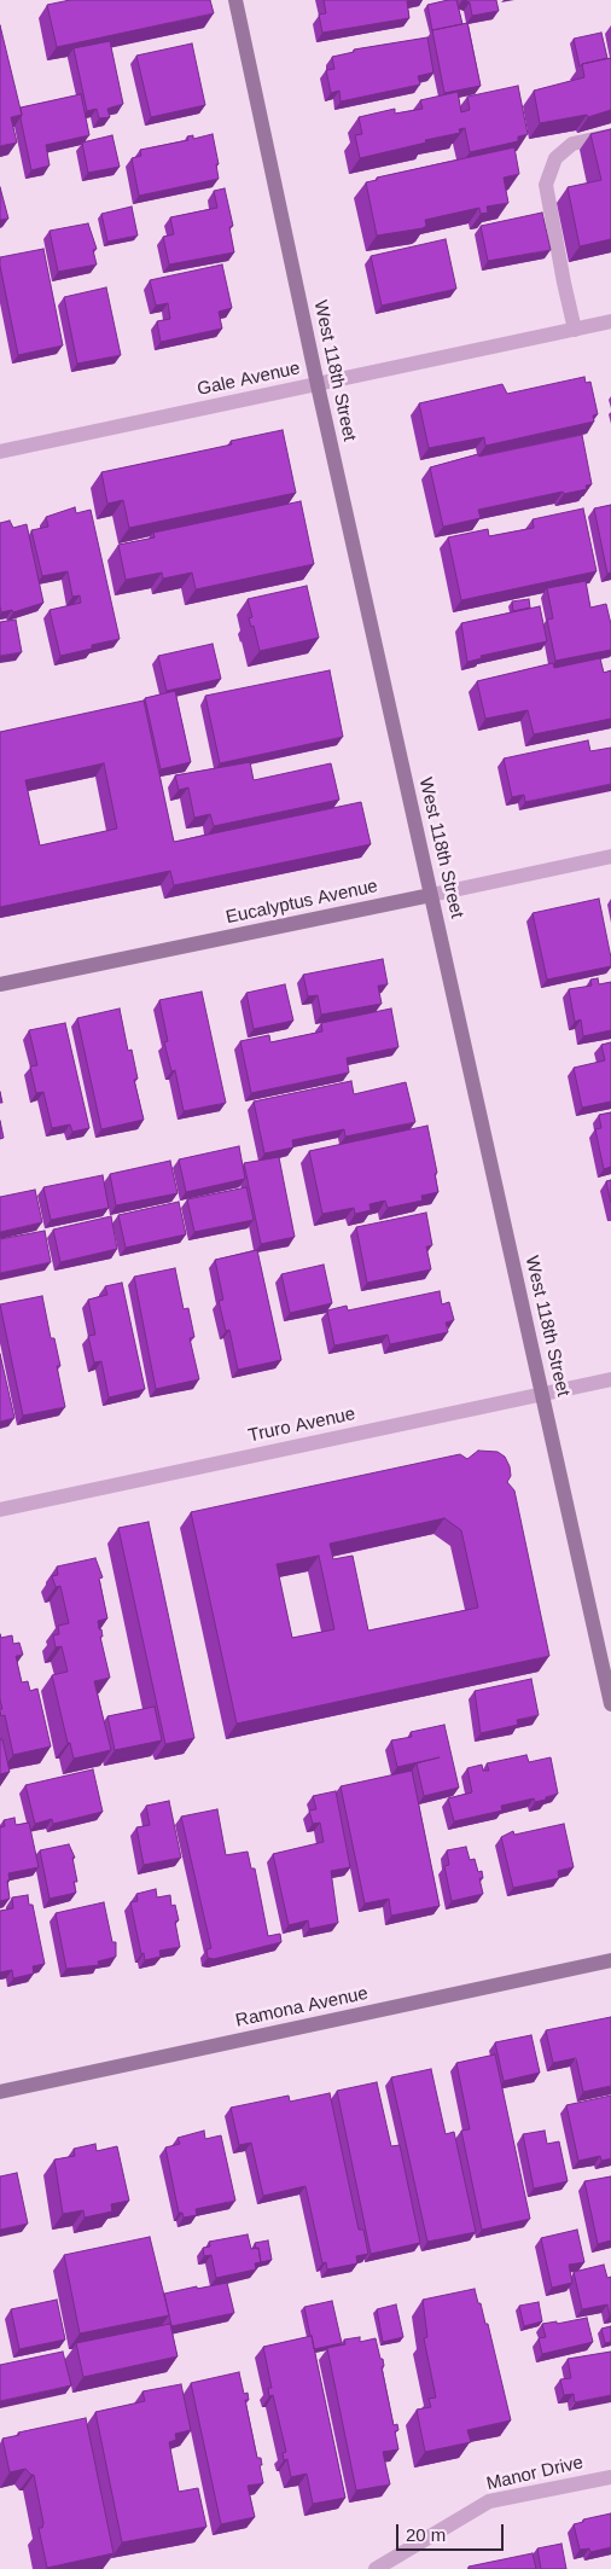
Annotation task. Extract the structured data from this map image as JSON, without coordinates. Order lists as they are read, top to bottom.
{
  "streets": {
    "street": [
      "West 118th Street",
      "Gale Avenue",
      "Eucalyptus Avenue",
      "Truro Avenue",
      "Ramona Avenue",
      "Manor Drive"
    ]
  },
  "crossings": [
    ["West 118th Street", "Gale Avenue"],
    ["West 118th Street", "Eucalyptus Avenue"],
    ["West 118th Street", "Truro Avenue"]
  ],
  "scale_bar": "20 m"
}
